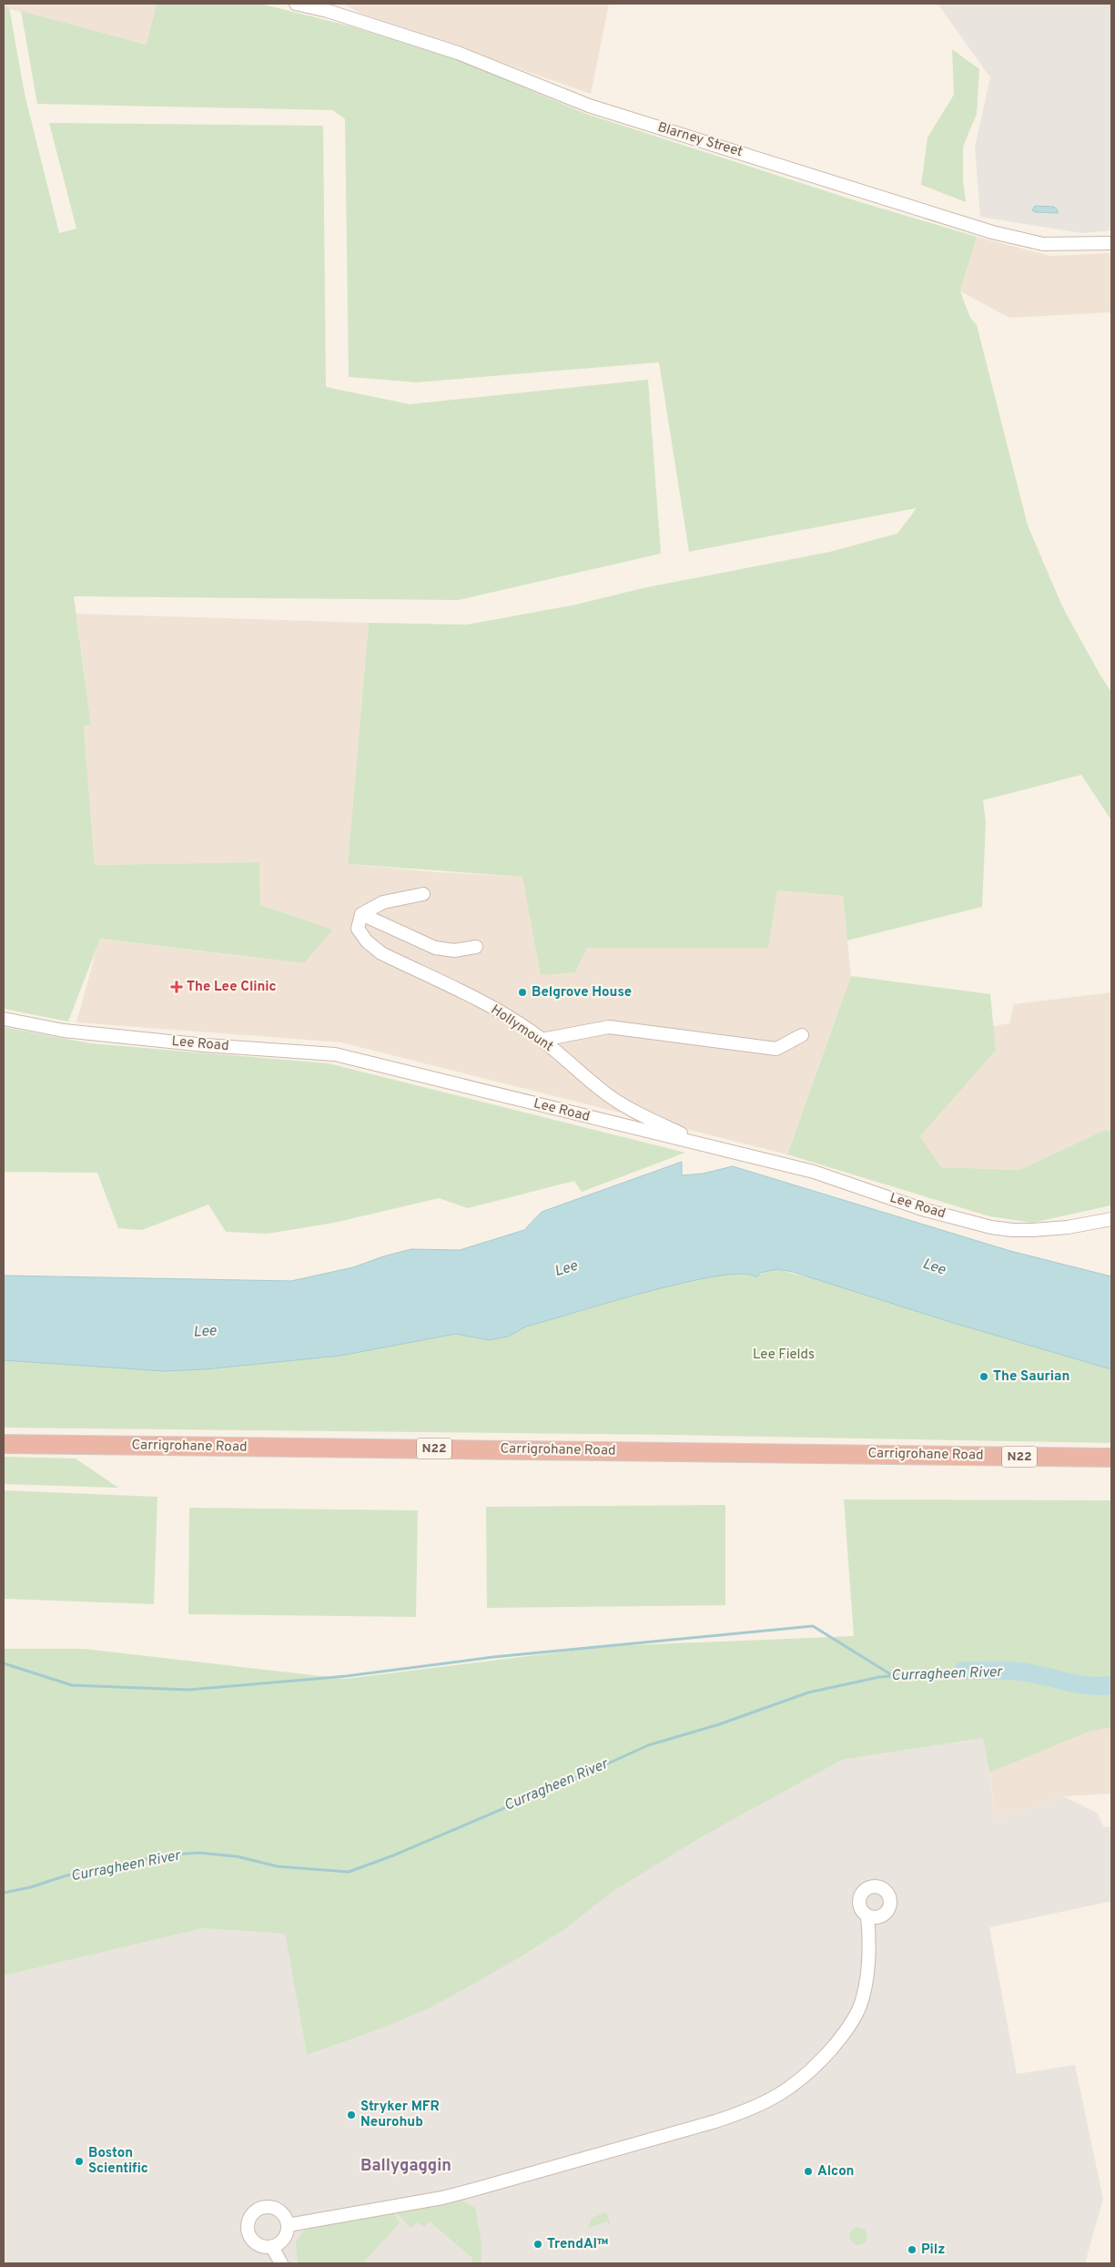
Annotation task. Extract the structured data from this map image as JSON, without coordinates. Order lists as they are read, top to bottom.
{
  "streets": {
    "highway": ["Carrigrohane Road", "N22"],
    "street": ["Blarney Street", "Hollymount", "Lee Road"]
  },
  "crossings": [
    ["Hollymount", "Lee Road"]
  ],
  "districts": ["Ballygaggin"],
  "water": ["Lee", "Curragheen River"],
  "parks": ["Lee Fields"],
  "places": {
    "health": ["The Lee Clinic"],
    "other": [
      "Belgrove House",
      "The Saurian",
      "Stryker MFR Neurohub",
      "Boston Scientific",
      "Alcon",
      "TrendAI™",
      "Pilz"
    ]
  }
}
